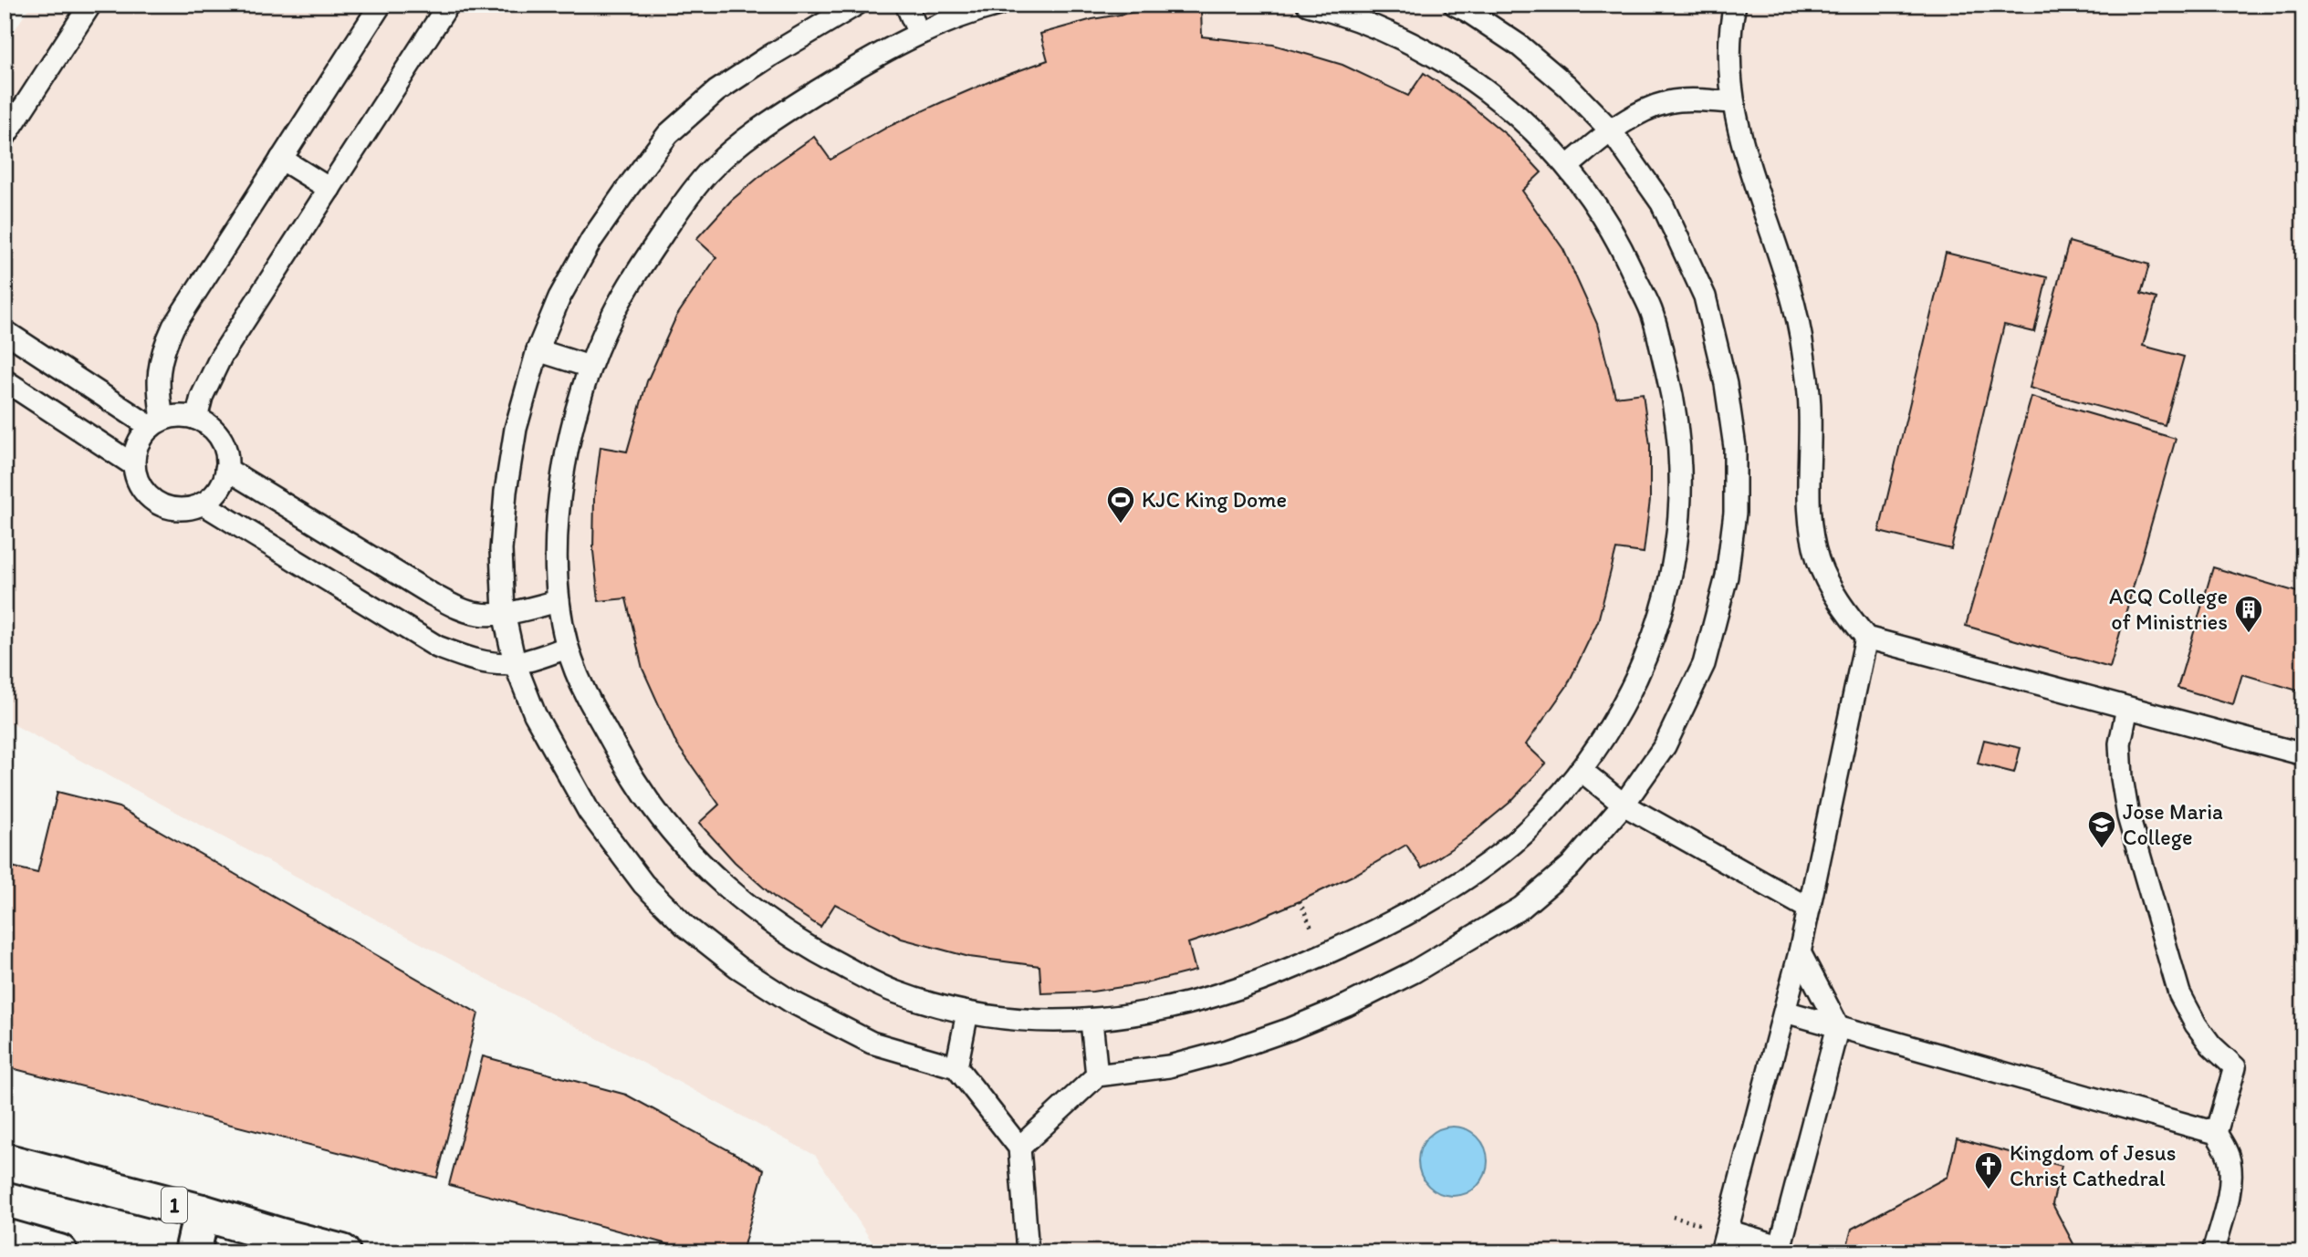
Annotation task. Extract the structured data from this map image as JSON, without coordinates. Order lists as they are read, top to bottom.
{
  "streets": {
    "main road": ["1"]
  },
  "places": {
    "sports": ["KJC King Dome"],
    "building": ["ACQ College of Ministries"],
    "school or university": ["Jose Maria College"],
    "church": ["Kingdom of Jesus Christ Cathedral"]
  }
}
